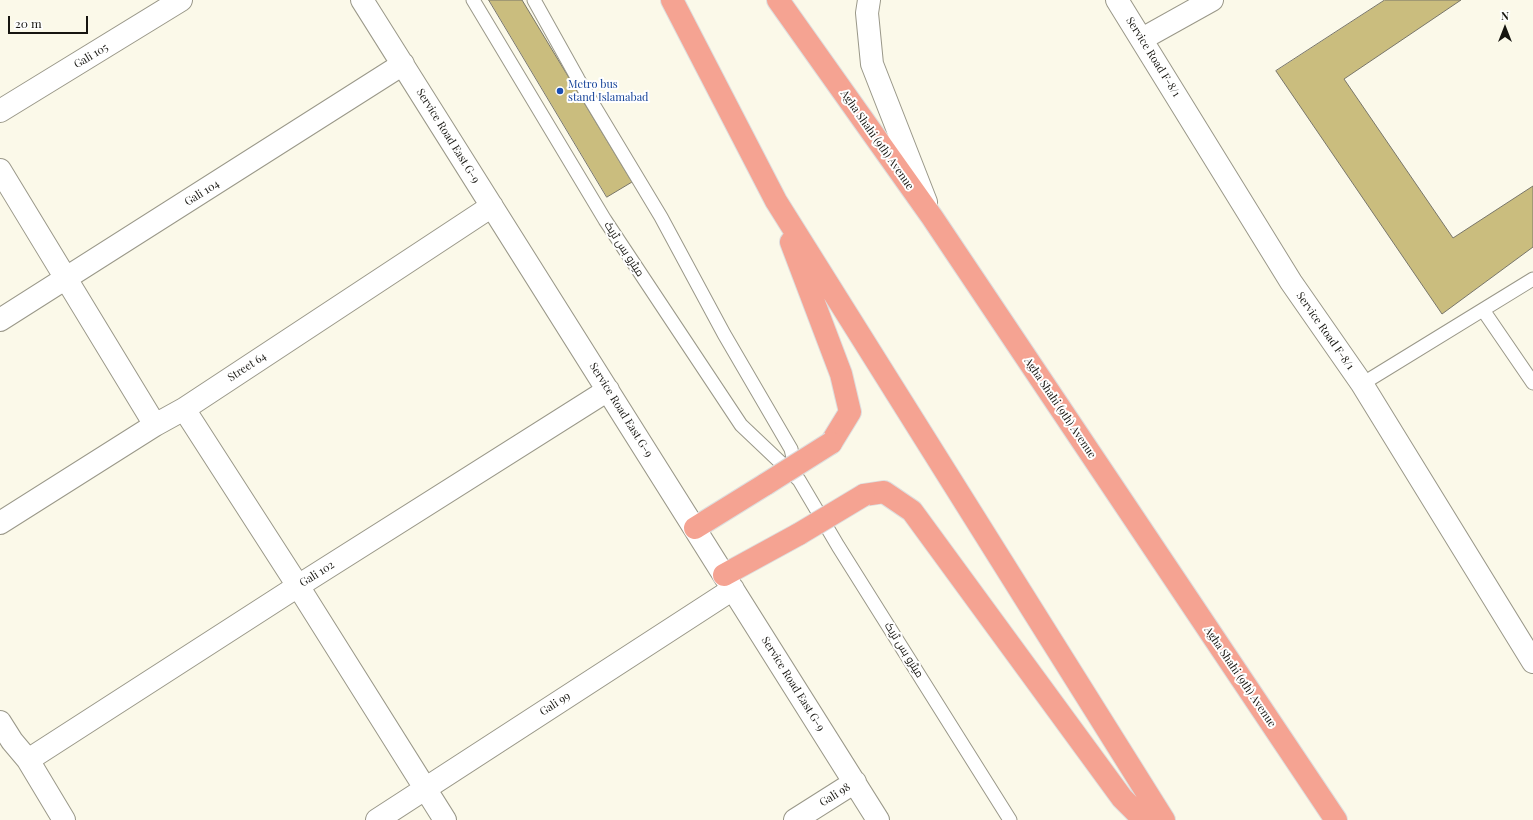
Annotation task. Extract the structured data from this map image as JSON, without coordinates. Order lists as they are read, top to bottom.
{
  "streets": {
    "main road": ["Agha Shahi (9th) Avenue"],
    "street": [
      "Gali 105",
      "Service Road F-8/1",
      "Service Road East G-9",
      "Gali 104",
      "Street 64",
      "Gali 102",
      "Gali 99",
      "Gali 98"
    ],
    "lane": ["میٹرو بس ٹریک"]
  },
  "crossings": [
    ["Service Road East G-9", "Gali 104"],
    ["Service Road East G-9", "Street 64"],
    ["Service Road East G-9", "Gali 102"],
    ["Service Road East G-9", "Gali 99"],
    ["Service Road East G-9", "Gali 98"]
  ],
  "places": ["Metro bus stand Islamabad"],
  "scale_bar": "20 m",
  "north": "top"
}
